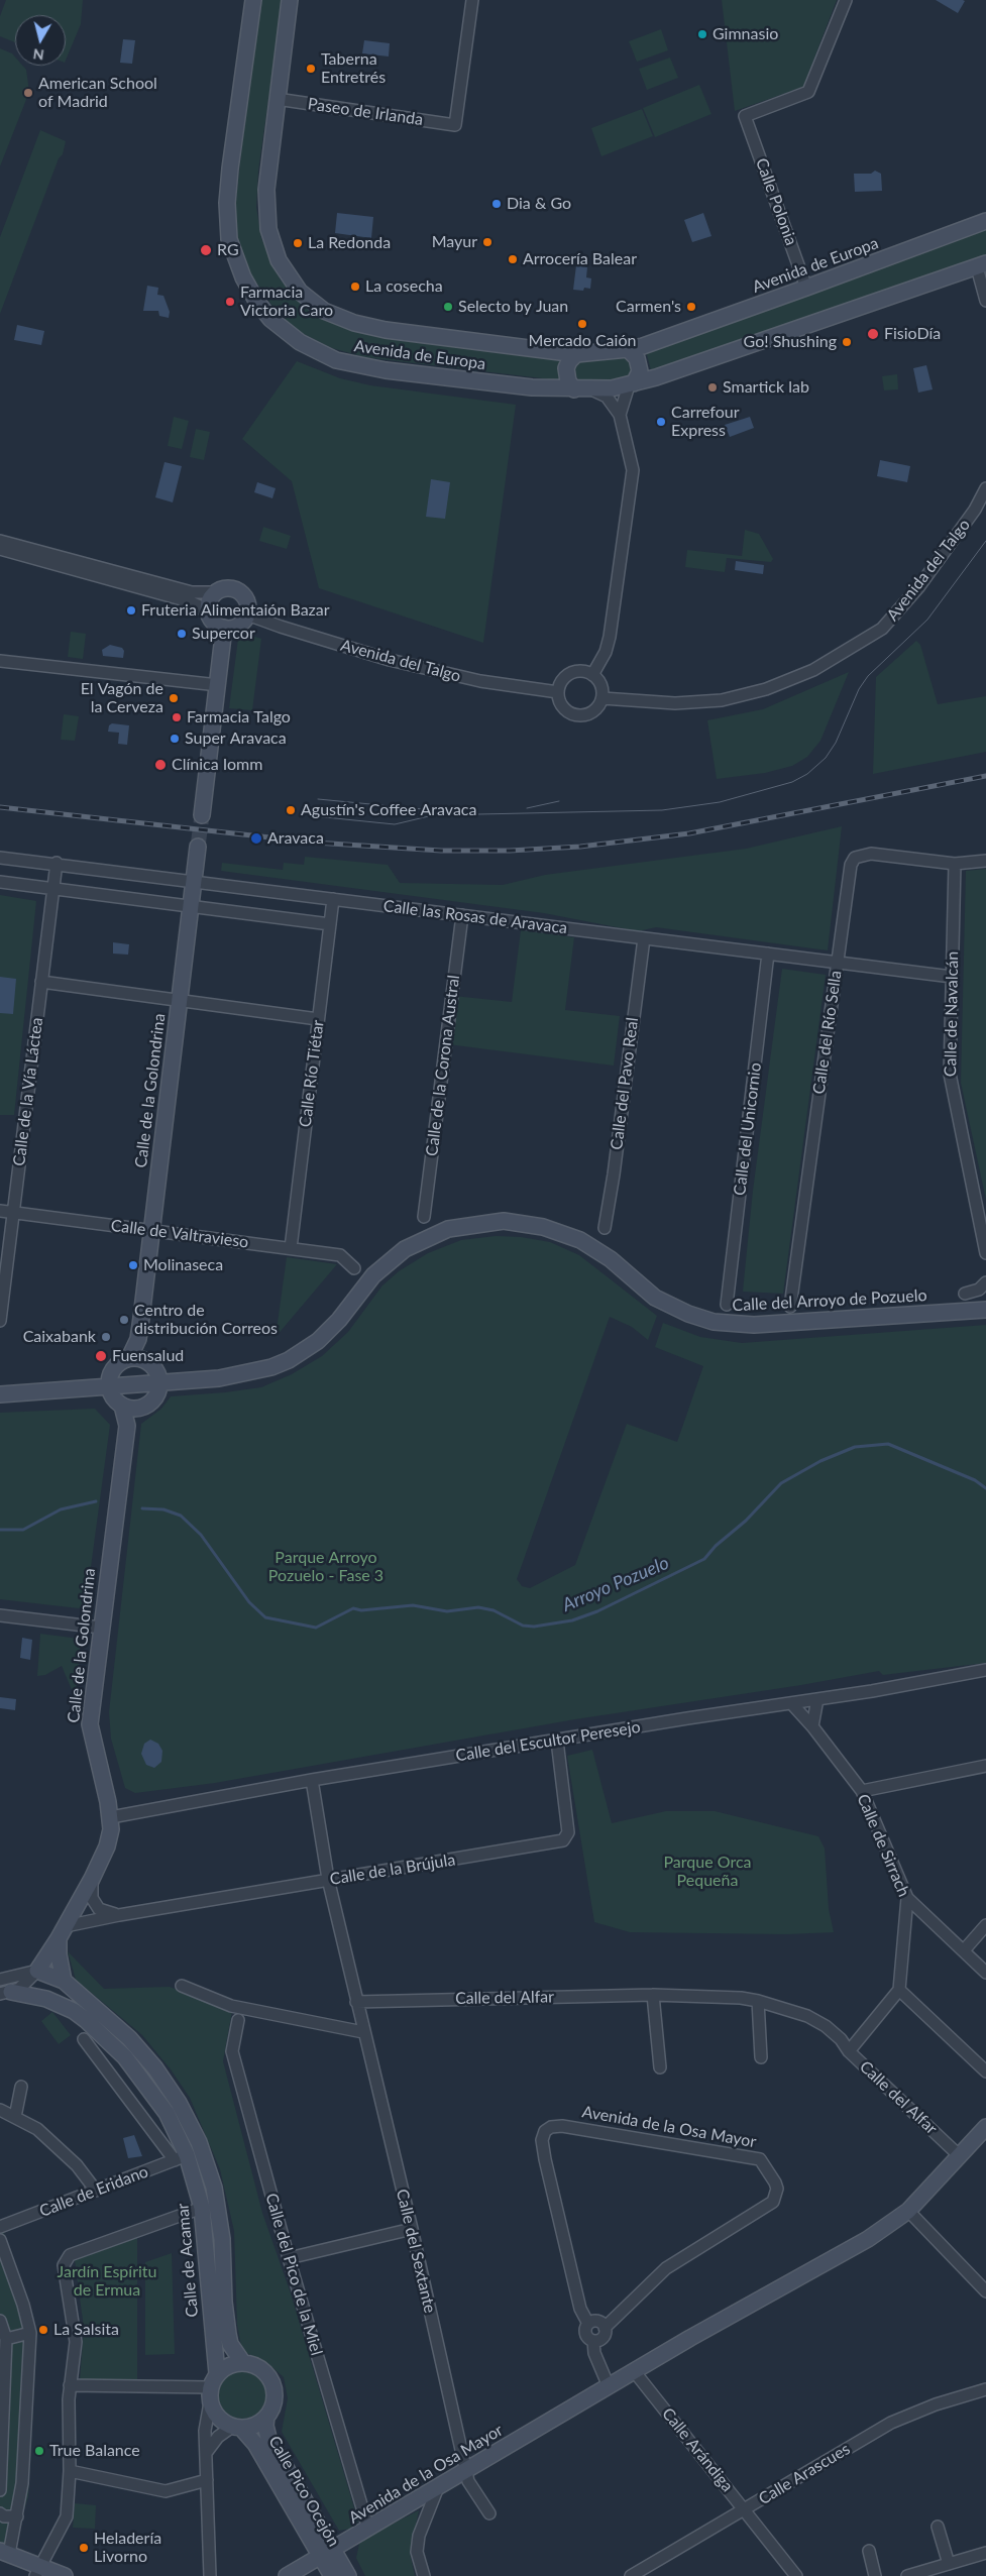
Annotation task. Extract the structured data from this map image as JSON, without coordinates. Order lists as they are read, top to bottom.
{
  "streets": {
    "street": [
      "Paseo de Irlanda",
      "Calle Polonia",
      "Avenida de Europa",
      "Avenida del Talgo",
      "Calle las Rosas de Aravaca",
      "Calle de Navalcán",
      "Calle del Río Sella",
      "Calle de la Corona Austral",
      "Calle Río Tiétar",
      "Calle del Pavo Real",
      "Calle de la Golondrina",
      "Calle de la Vía Láctea",
      "Calle del Unicornio",
      "Calle de Valtravieso",
      "Calle del Arroyo de Pozuelo",
      "Calle del Escultor Peresejo",
      "Calle de Sirrach",
      "Calle de la Brújula",
      "Calle del Alfar",
      "Avenida de la Osa Mayor",
      "Calle de Eridano",
      "Calle del Sextante",
      "Calle de Acamar",
      "Calle del Pico de la Miel",
      "Calle Arándiga",
      "Calle Arascues",
      "Calle Pico Ocejón"
    ]
  },
  "crossings": [
    ["Paseo de Irlanda", "Avenida de Europa"],
    ["Calle Polonia", "Avenida de Europa"],
    ["Calle las Rosas de Aravaca", "Calle de Navalcán"],
    ["Calle las Rosas de Aravaca", "Calle del Río Sella"],
    ["Calle las Rosas de Aravaca", "Calle de la Corona Austral"],
    ["Calle las Rosas de Aravaca", "Calle Río Tiétar"],
    ["Calle las Rosas de Aravaca", "Calle del Pavo Real"],
    ["Calle las Rosas de Aravaca", "Calle de la Golondrina"],
    ["Calle las Rosas de Aravaca", "Calle de la Vía Láctea"],
    ["Calle las Rosas de Aravaca", "Calle del Unicornio"],
    ["Calle de Navalcán", "Calle del Río Sella"],
    ["Calle Río Tiétar", "Calle de Valtravieso"],
    ["Calle de la Golondrina", "Calle de Valtravieso"],
    ["Calle de la Golondrina", "Calle del Arroyo de Pozuelo"],
    ["Calle de la Golondrina", "Calle del Escultor Peresejo"],
    ["Calle de la Golondrina", "Calle de la Brújula"],
    ["Calle de la Golondrina", "Calle de Acamar"],
    ["Calle de la Vía Láctea", "Calle de Valtravieso"],
    ["Calle del Escultor Peresejo", "Calle de Sirrach"],
    ["Calle del Escultor Peresejo", "Calle de la Brújula"],
    ["Calle del Escultor Peresejo", "Calle del Sextante"],
    ["Calle de la Brújula", "Calle del Sextante"],
    ["Calle del Alfar", "Avenida de la Osa Mayor"],
    ["Calle del Alfar", "Calle del Sextante"],
    ["Avenida de la Osa Mayor", "Calle del Sextante"],
    ["Avenida de la Osa Mayor", "Calle del Pico de la Miel"],
    ["Avenida de la Osa Mayor", "Calle Arándiga"],
    ["Avenida de la Osa Mayor", "Calle Pico Ocejón"],
    ["Calle de Eridano", "Calle de Acamar"],
    ["Calle de Acamar", "Calle Pico Ocejón"],
    ["Calle Arándiga", "Calle Arascues"]
  ],
  "water": ["Arroyo Pozuelo"],
  "parks": ["Parque Arroyo Pozuelo - Fase 3", "Parque Orca Pequeña", "Jardín Espíritu de Ermua"],
  "places": [
    "Gimnasio",
    "Taberna Entretrés",
    "American School of Madrid",
    "Dia & Go",
    "Mayur",
    "La Redonda",
    "RG",
    "Arrocería Balear",
    "La cosecha",
    "Farmacia Victoria Caro",
    "Selecto by Juan",
    "Carmen's",
    "Mercado Caión",
    "FisioDía",
    "Go! Shushing",
    "Smartick lab",
    "Carrefour Express",
    "Fruteria Alimentaión Bazar",
    "Supercor",
    "El Vagón de la Cerveza",
    "Farmacia Talgo",
    "Super Aravaca",
    "Clínica Iomm",
    "Agustín's Coffee Aravaca",
    "Aravaca",
    "Molinaseca",
    "Centro de distribución Correos",
    "Caixabank",
    "Fuensalud",
    "La Salsita",
    "True Balance",
    "Heladería Livorno"
  ],
  "north": "bottom"
}
